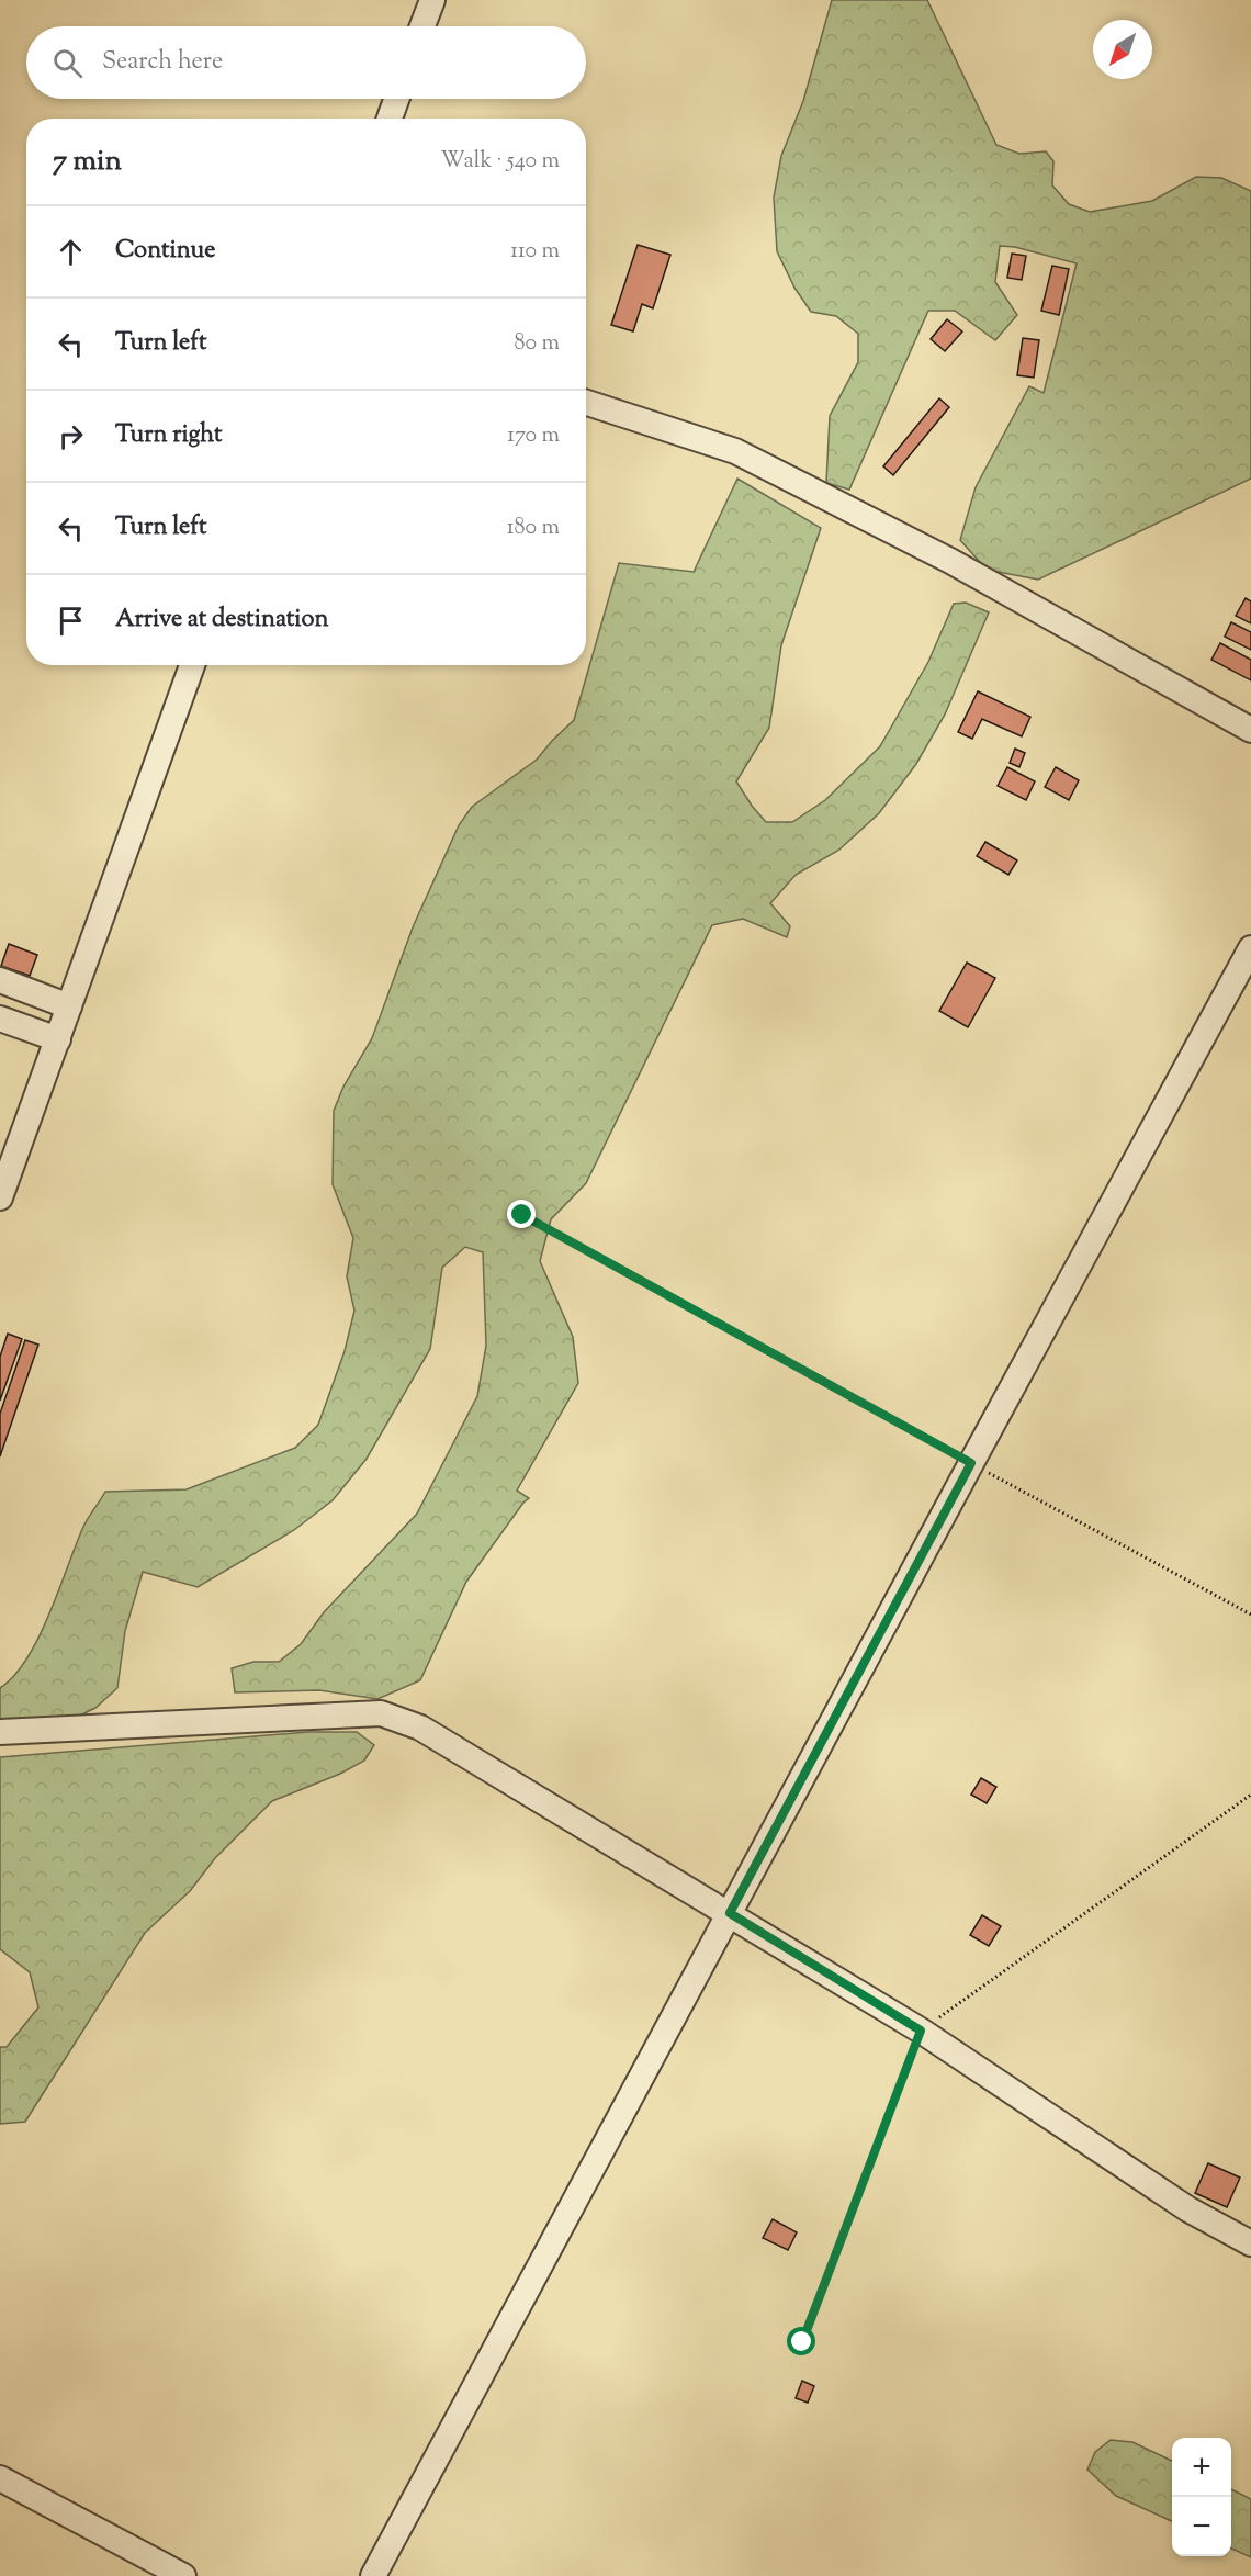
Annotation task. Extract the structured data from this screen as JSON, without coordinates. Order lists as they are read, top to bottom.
{
  "north": "bottom left",
  "page": {
    "search": "Search here",
    "heading": ["7 min", "Walk · 540 m"],
    "list": [
      ["Continue", "110 m"],
      ["Turn left", "80 m"],
      ["Turn right", "170 m"],
      ["Turn left", "180 m"],
      "Arrive at destination"
    ],
    "map_buttons": ["+", "−"]
  }
}
